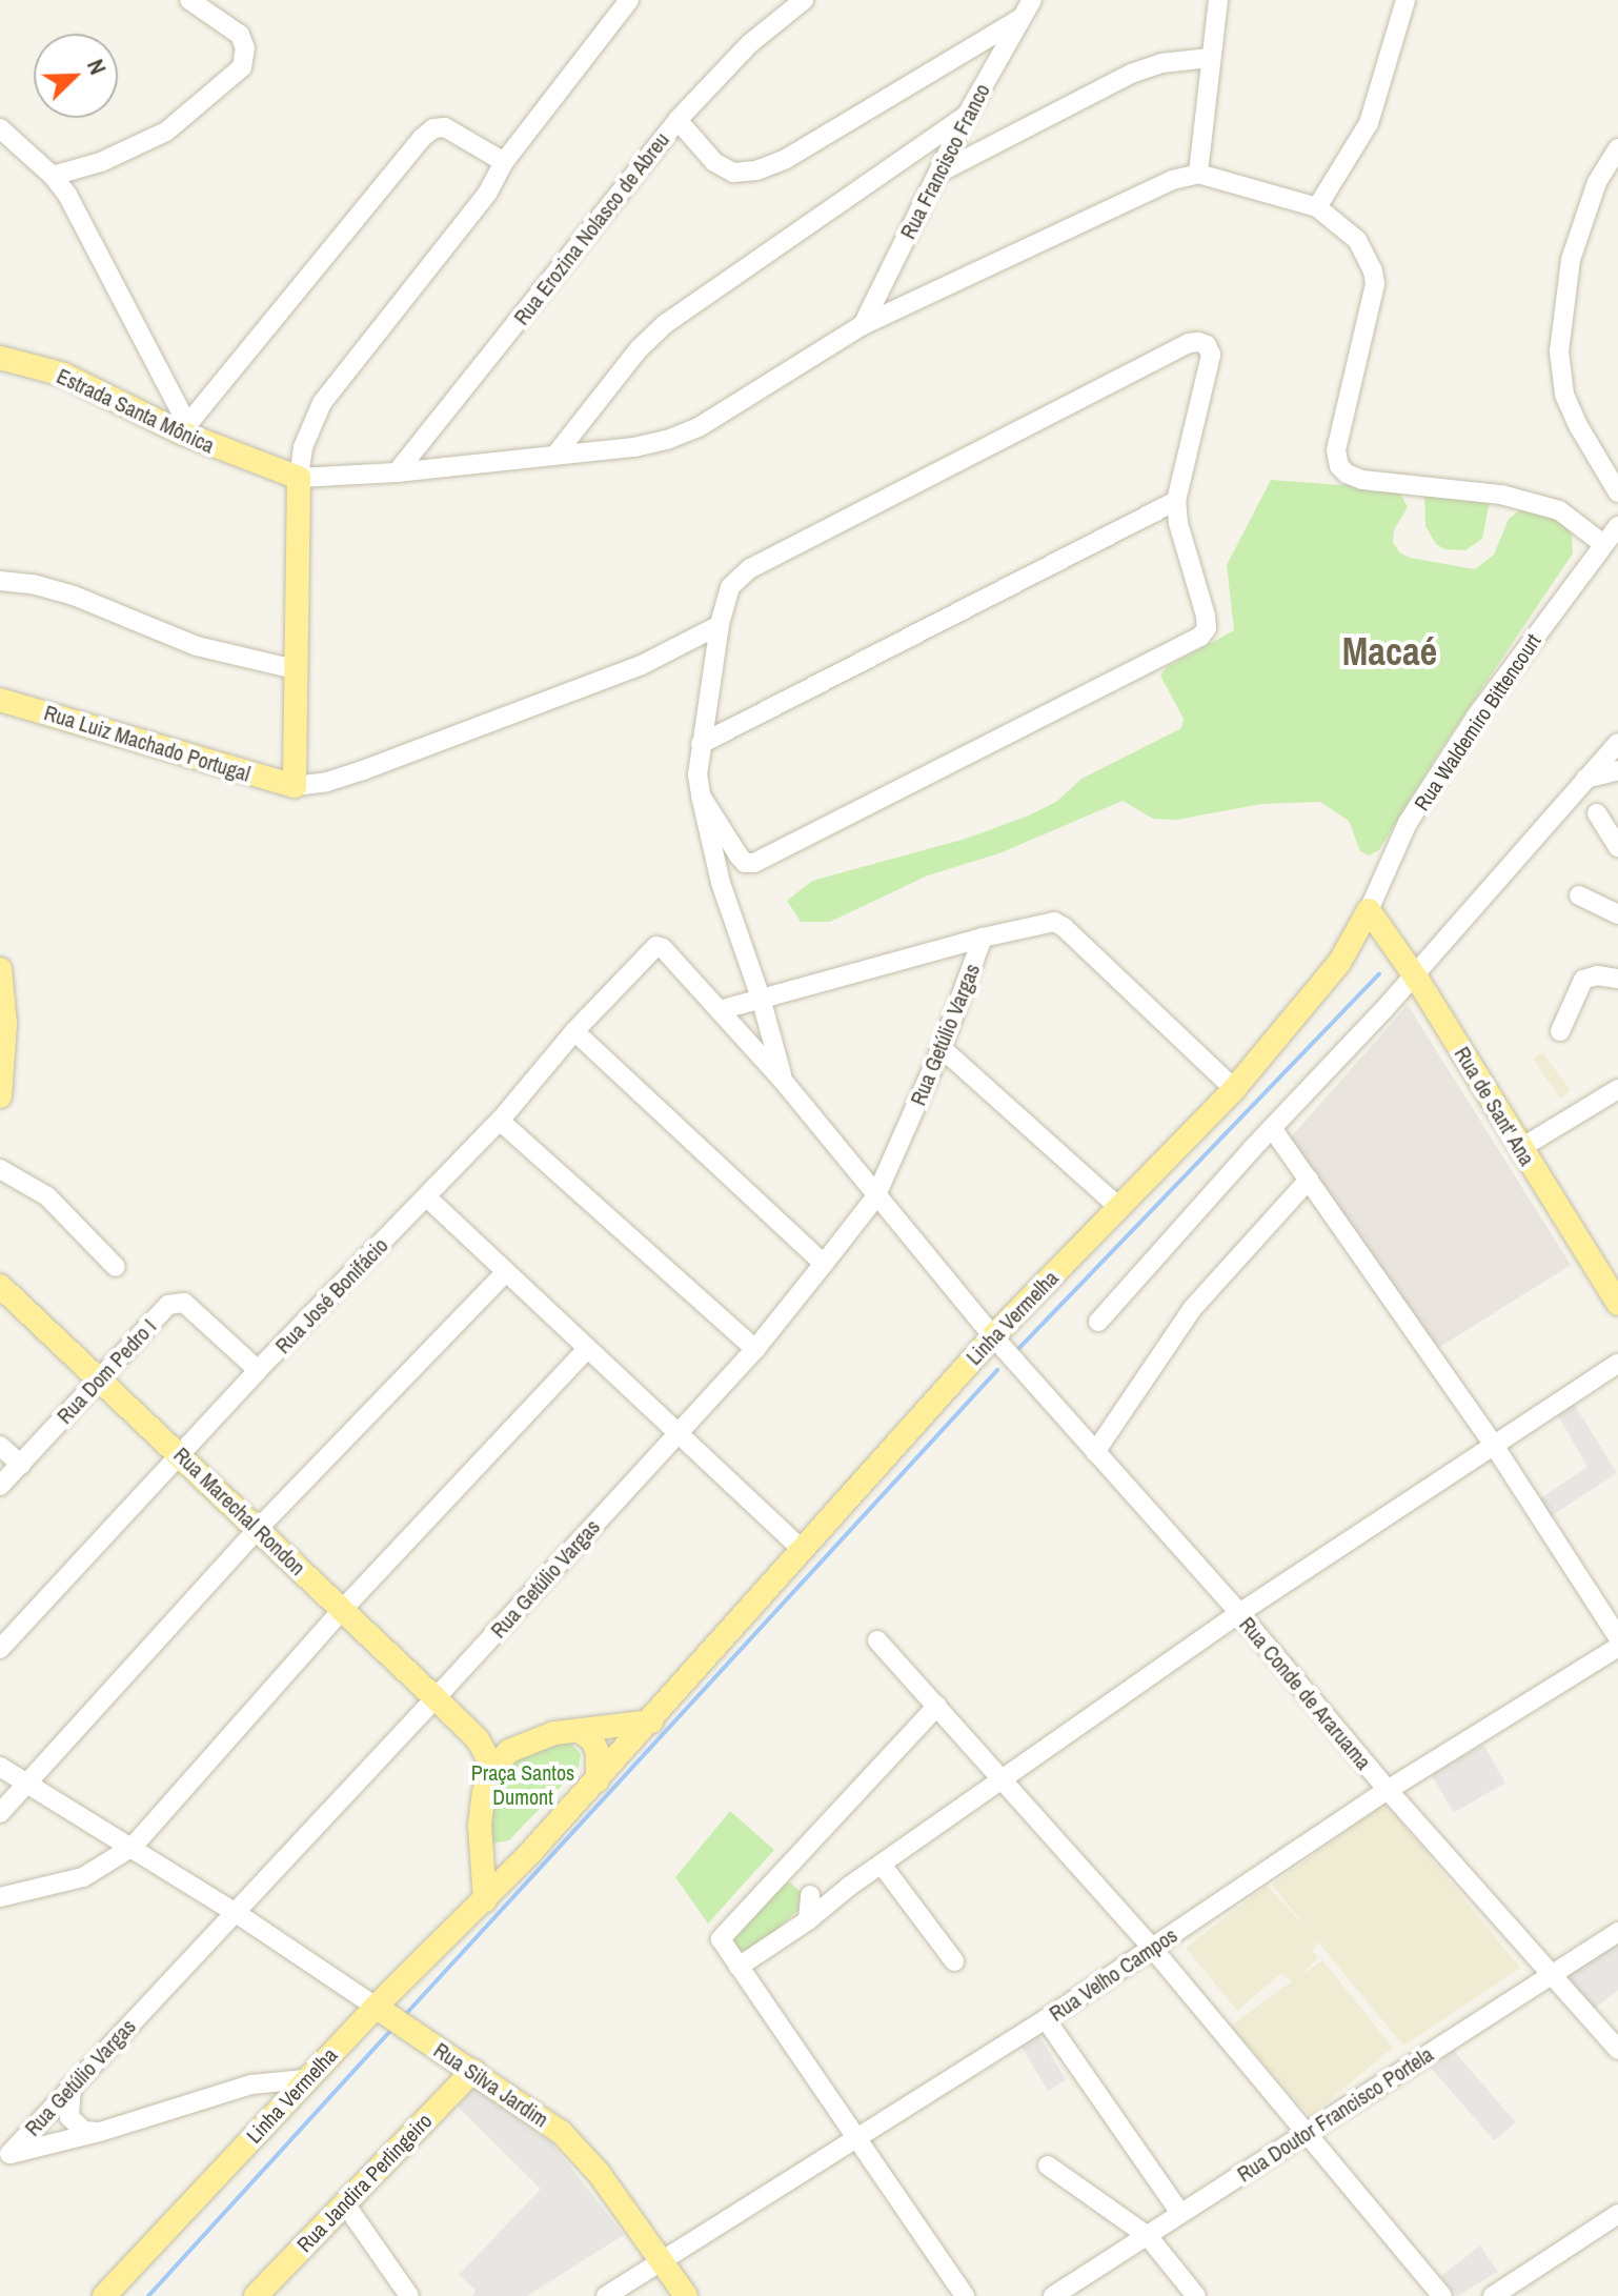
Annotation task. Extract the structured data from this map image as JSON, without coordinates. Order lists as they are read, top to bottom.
{
  "streets": {
    "main road": [
      "Estrada Santa Mônica",
      "Rua Luiz Machado Portugal",
      "Rua de Sant' Ana",
      "Linha Vermelha",
      "Rua Marechal Rondon",
      "Rua Silva Jardim",
      "Rua Jandira Perlingeiro"
    ],
    "street": [
      "Rua Francisco Franco",
      "Rua Erozina Nolasco de Abreu",
      "Rua Waldemiro Bittencourt",
      "Rua Getúlio Vargas",
      "Rua José Bonifácio",
      "Rua Dom Pedro I",
      "Rua Conde de Araruama",
      "Rua Velho Campos",
      "Rua Doutor Francisco Portela"
    ]
  },
  "crossings": [
    ["Rua Waldemiro Bittencourt", "Rua de Sant' Ana"],
    ["Rua Waldemiro Bittencourt", "Linha Vermelha"],
    ["Rua Getúlio Vargas", "Rua Marechal Rondon"],
    ["Rua Getúlio Vargas", "Rua Conde de Araruama"],
    ["Rua de Sant' Ana", "Linha Vermelha"],
    ["Rua José Bonifácio", "Rua Dom Pedro I"],
    ["Rua José Bonifácio", "Rua Marechal Rondon"],
    ["Rua José Bonifácio", "Rua Conde de Araruama"],
    ["Linha Vermelha", "Rua Conde de Araruama"],
    ["Linha Vermelha", "Rua Silva Jardim"],
    ["Rua Dom Pedro I", "Rua Marechal Rondon"],
    ["Rua Conde de Araruama", "Rua Velho Campos"],
    ["Rua Conde de Araruama", "Rua Doutor Francisco Portela"],
    ["Rua Velho Campos", "Rua Silva Jardim"],
    ["Rua Silva Jardim", "Rua Jandira Perlingeiro"]
  ],
  "districts": ["Macaé"],
  "parks": ["Praça Santos Dumont"],
  "north": "top right"
}
